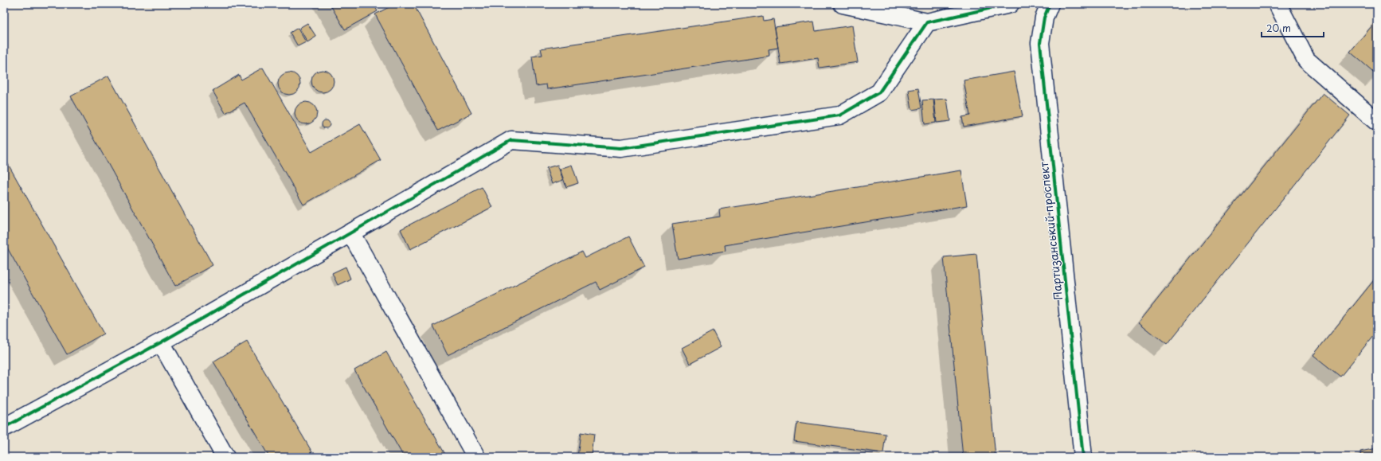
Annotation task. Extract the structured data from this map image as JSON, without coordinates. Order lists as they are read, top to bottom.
{
  "streets": {
    "street": ["Партизанський проспект"]
  },
  "scale_bar": "20 m"
}
